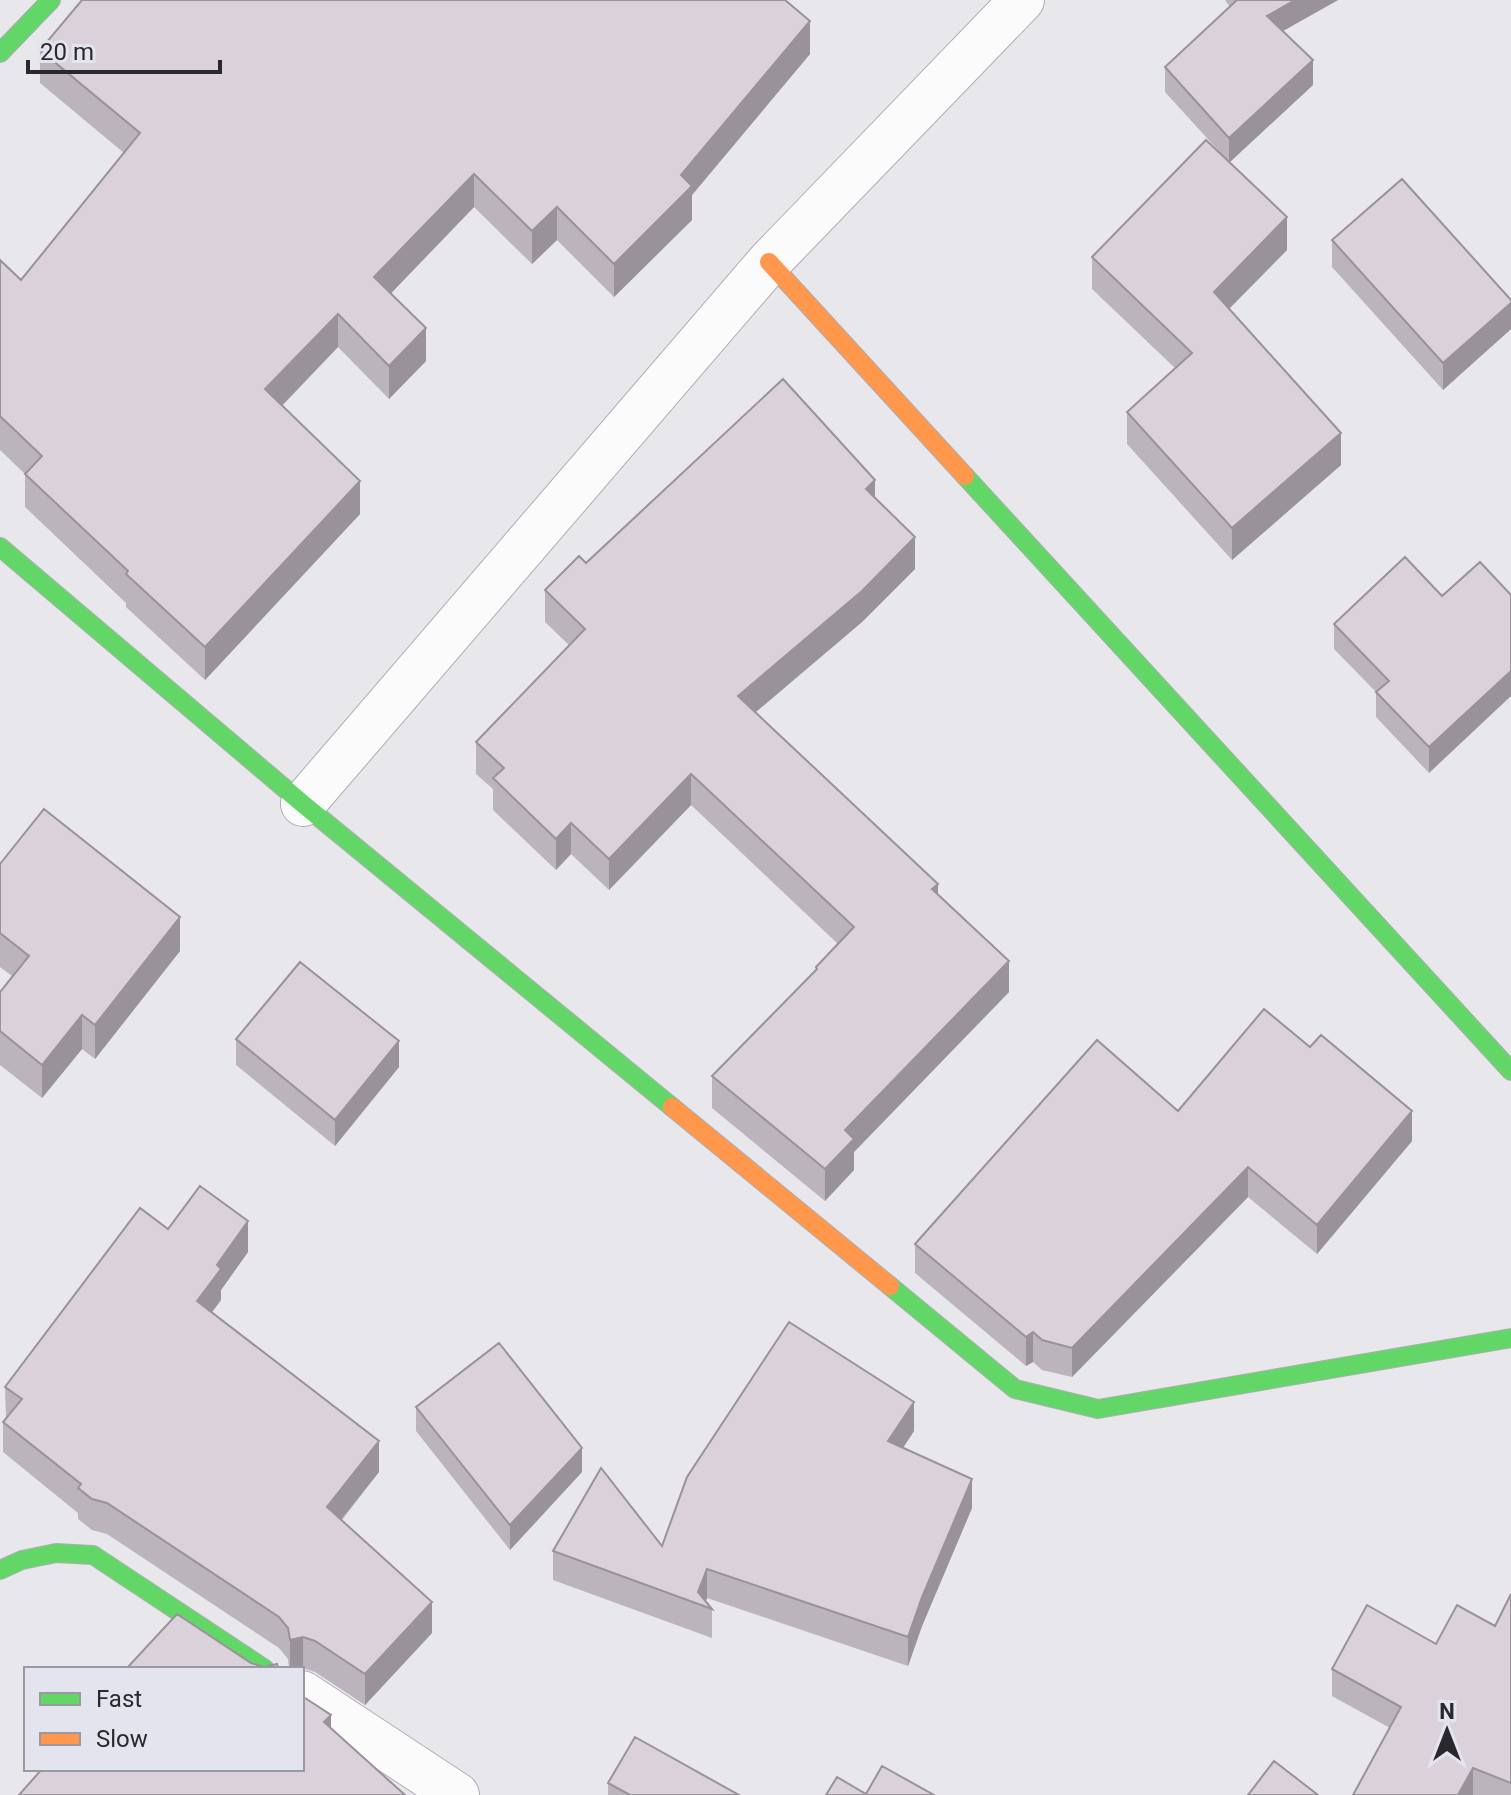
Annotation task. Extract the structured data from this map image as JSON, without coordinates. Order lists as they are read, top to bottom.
{
  "legend": ["Fast", "Slow"],
  "scale_bar": "20 m",
  "north": "top"
}
